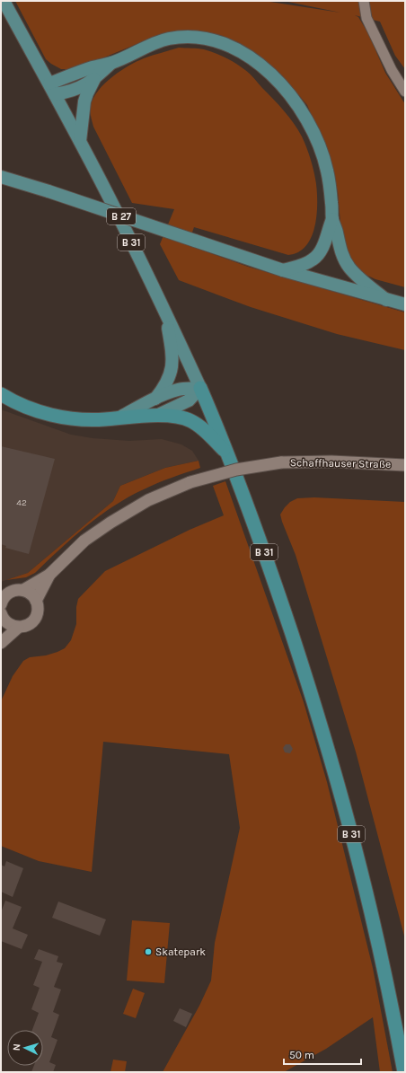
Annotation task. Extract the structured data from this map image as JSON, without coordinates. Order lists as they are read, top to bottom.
{
  "streets": {
    "highway": ["B 31"],
    "main road": ["B 27", "Schaffhauser Straße"]
  },
  "places": ["Skatepark"],
  "house_numbers": ["42"],
  "scale_bar": "50 m",
  "north": "left"
}
